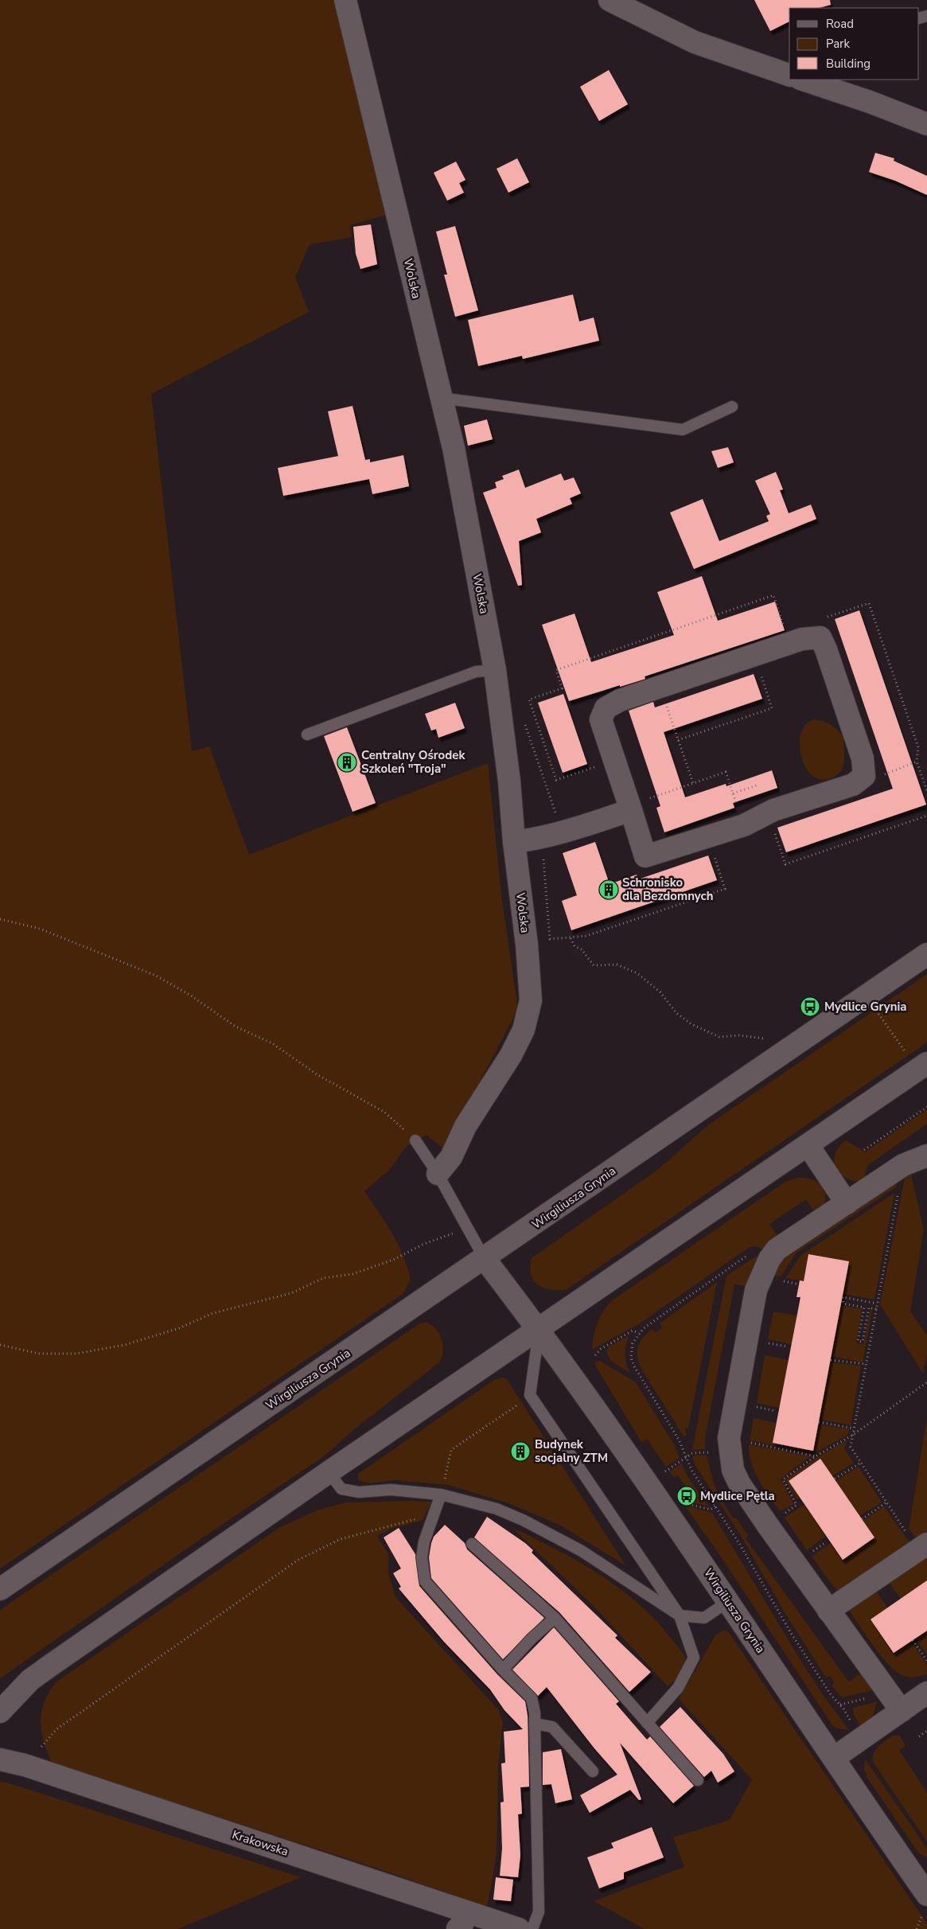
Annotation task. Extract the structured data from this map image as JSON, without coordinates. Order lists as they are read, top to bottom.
{
  "streets": {
    "street": ["Wolska", "Wirgiliusza Grynia", "Krakowska"]
  },
  "places": {
    "building": ["Centralny Ośrodek Szkoleń \"Troja\"", "Schronisko dla Bezdomnych", "Budynek socjalny ZTM"],
    "bus stop": ["Mydlice Grynia", "Mydlice Pętla"]
  },
  "legend": ["Road", "Park", "Building"]
}
